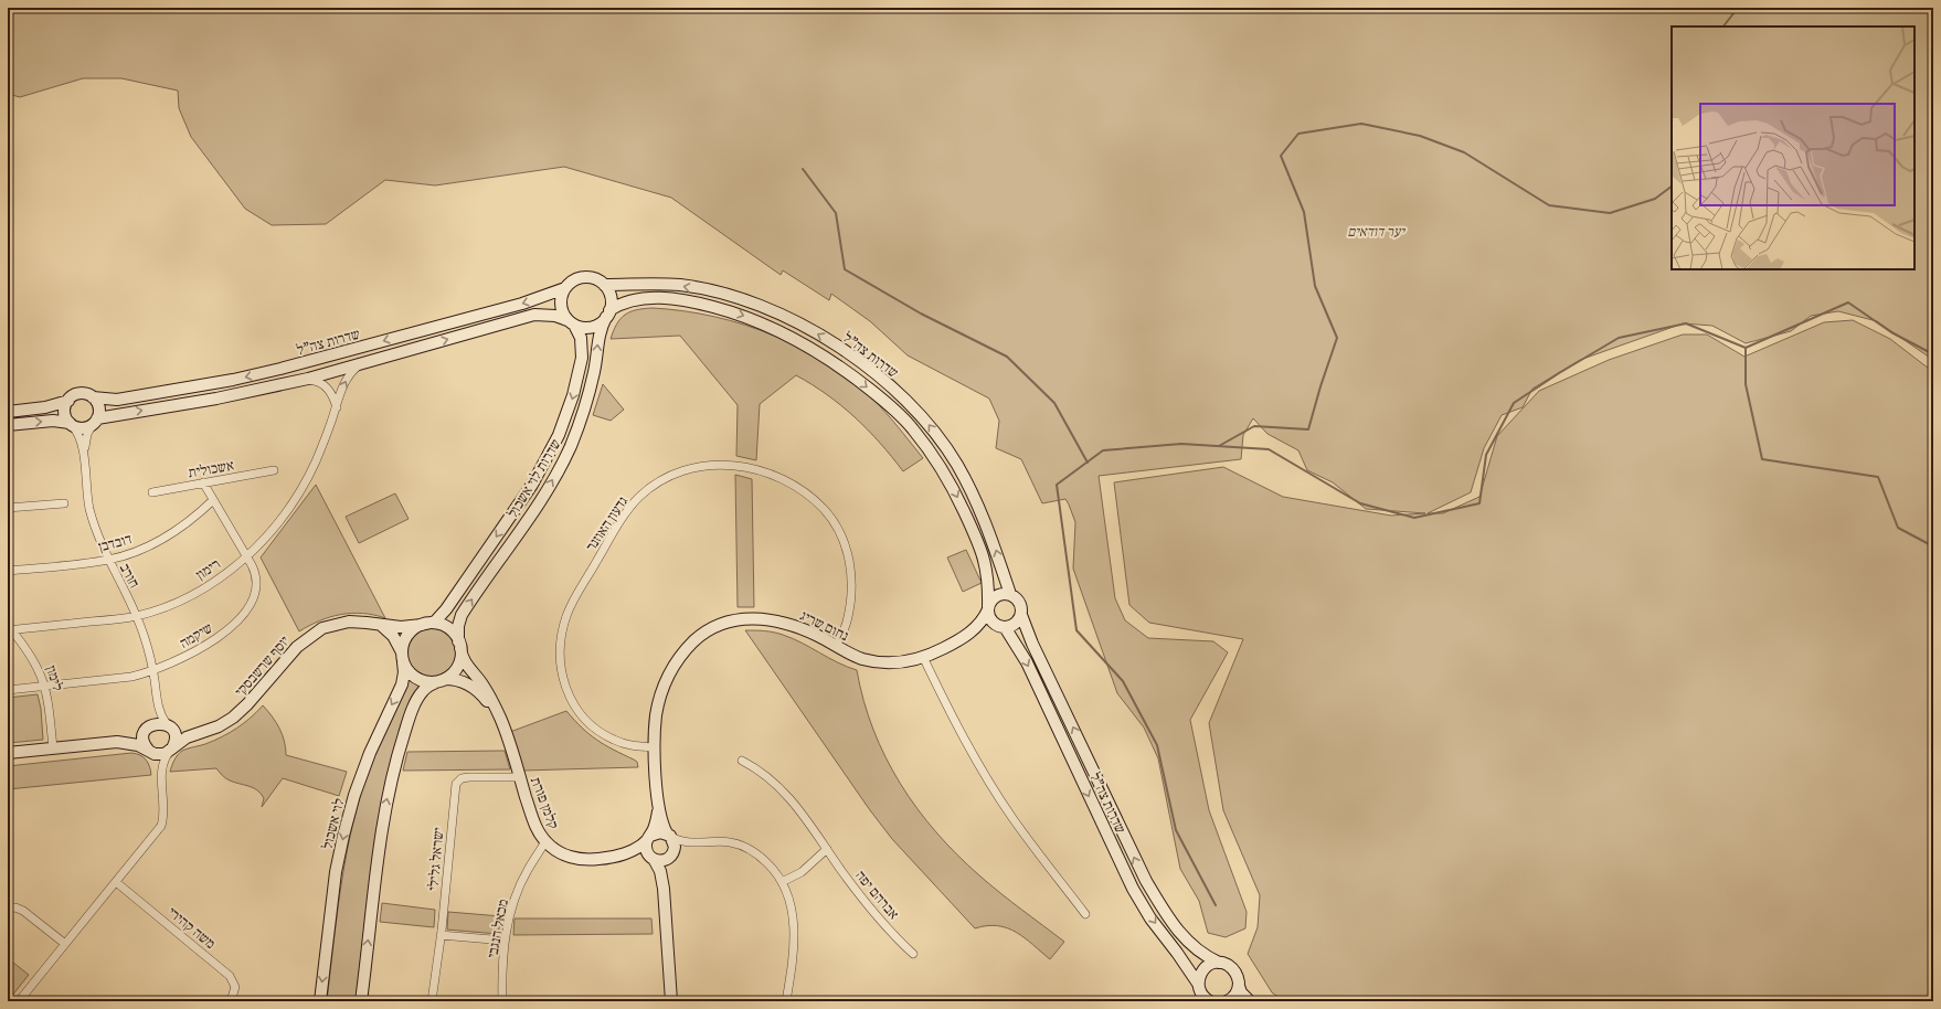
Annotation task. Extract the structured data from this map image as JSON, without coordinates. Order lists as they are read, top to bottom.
{
  "streets": {
    "street": [
      "שדרות צה\"ל",
      "אשכולית",
      "שדרות לוי אשכול",
      "גדעון האוזנר",
      "דובדבן",
      "רימון",
      "חורב",
      "נחום שריג",
      "שיקמה",
      "יוסף שרשבסקי",
      "לימון",
      "קלמן פורת",
      "לוי אשכול",
      "ישראל גלילי",
      "אברהם יפה",
      "משה קהירי",
      "מכאל הנגבי"
    ]
  },
  "crossings": [
    ["שדרות צה\"ל", "שדרות לוי אשכול"],
    ["שדרות צה\"ל", "חורב"],
    ["שדרות צה\"ל", "נחום שריג"],
    ["אשכולית", "שיקמה"],
    ["שדרות לוי אשכול", "יוסף שרשבסקי"],
    ["שדרות לוי אשכול", "קלמן פורת"],
    ["שדרות לוי אשכול", "לוי אשכול"],
    ["גדעון האוזנר", "נחום שריג"],
    ["דובדבן", "חורב"],
    ["דובדבן", "שיקמה"],
    ["רימון", "חורב"],
    ["רימון", "שיקמה"],
    ["רימון", "לימון"],
    ["חורב", "שיקמה"],
    ["חורב", "יוסף שרשבסקי"],
    ["נחום שריג", "קלמן פורת"],
    ["שיקמה", "לימון"],
    ["יוסף שרשבסקי", "קלמן פורת"],
    ["יוסף שרשבסקי", "לוי אשכול"],
    ["קלמן פורת", "לוי אשכול"],
    ["קלמן פורת", "ישראל גלילי"],
    ["קלמן פורת", "מכאל הנגבי"]
  ],
  "parks": ["יער דודאים"]
}
